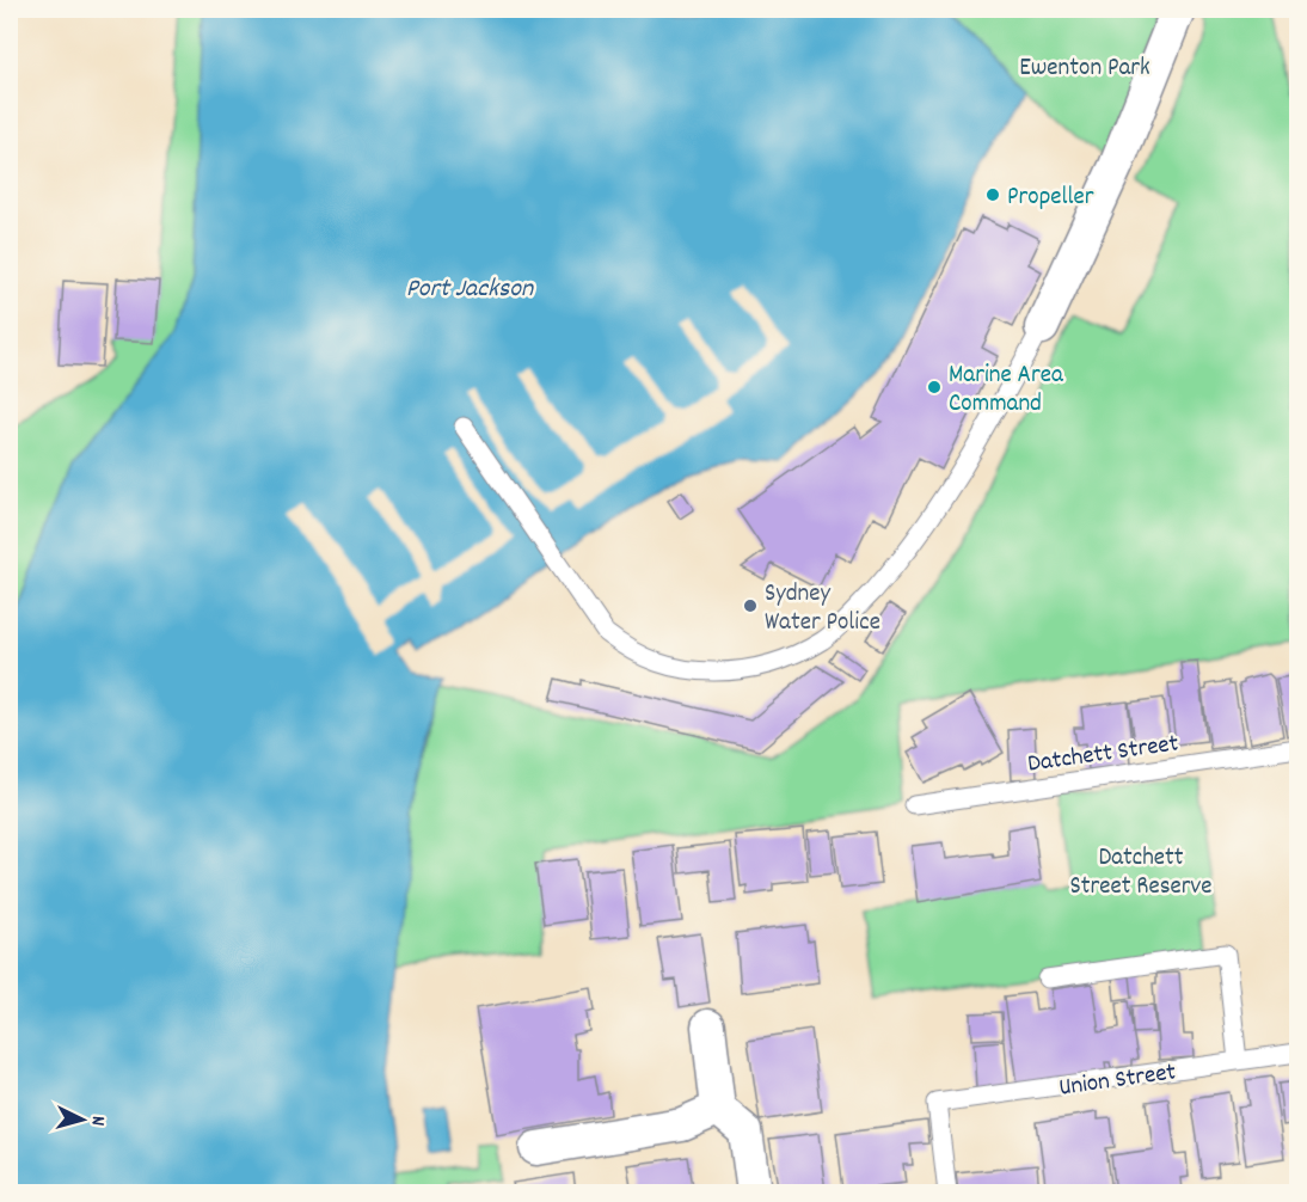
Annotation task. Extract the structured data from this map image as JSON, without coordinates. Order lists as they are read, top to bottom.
{
  "streets": {
    "lane": ["Datchett Street", "Union Street"]
  },
  "water": ["Port Jackson"],
  "parks": ["Ewenton Park", "Datchett Street Reserve"],
  "places": ["Propeller", "Marine Area Command", "Sydney Water Police"],
  "north": "right"
}
